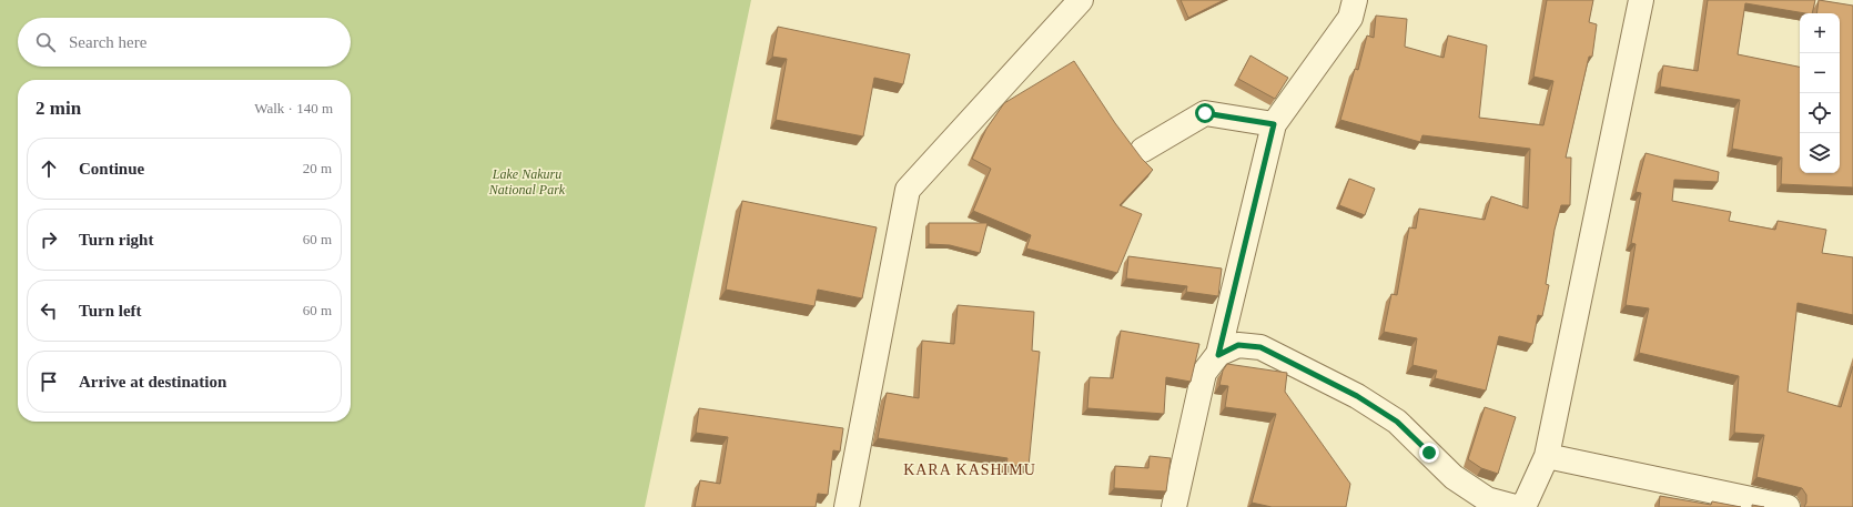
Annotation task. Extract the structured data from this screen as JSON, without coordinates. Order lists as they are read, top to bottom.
{
  "districts": ["KARA KASHIMU"],
  "parks": ["Lake Nakuru National Park"],
  "page": {
    "map_buttons": ["+", "−"],
    "search": "Search here",
    "heading": ["2 min", "Walk · 140 m"],
    "list": [
      ["Continue", "20 m"],
      ["Turn right", "60 m"],
      ["Turn left", "60 m"],
      "Arrive at destination"
    ]
  }
}
